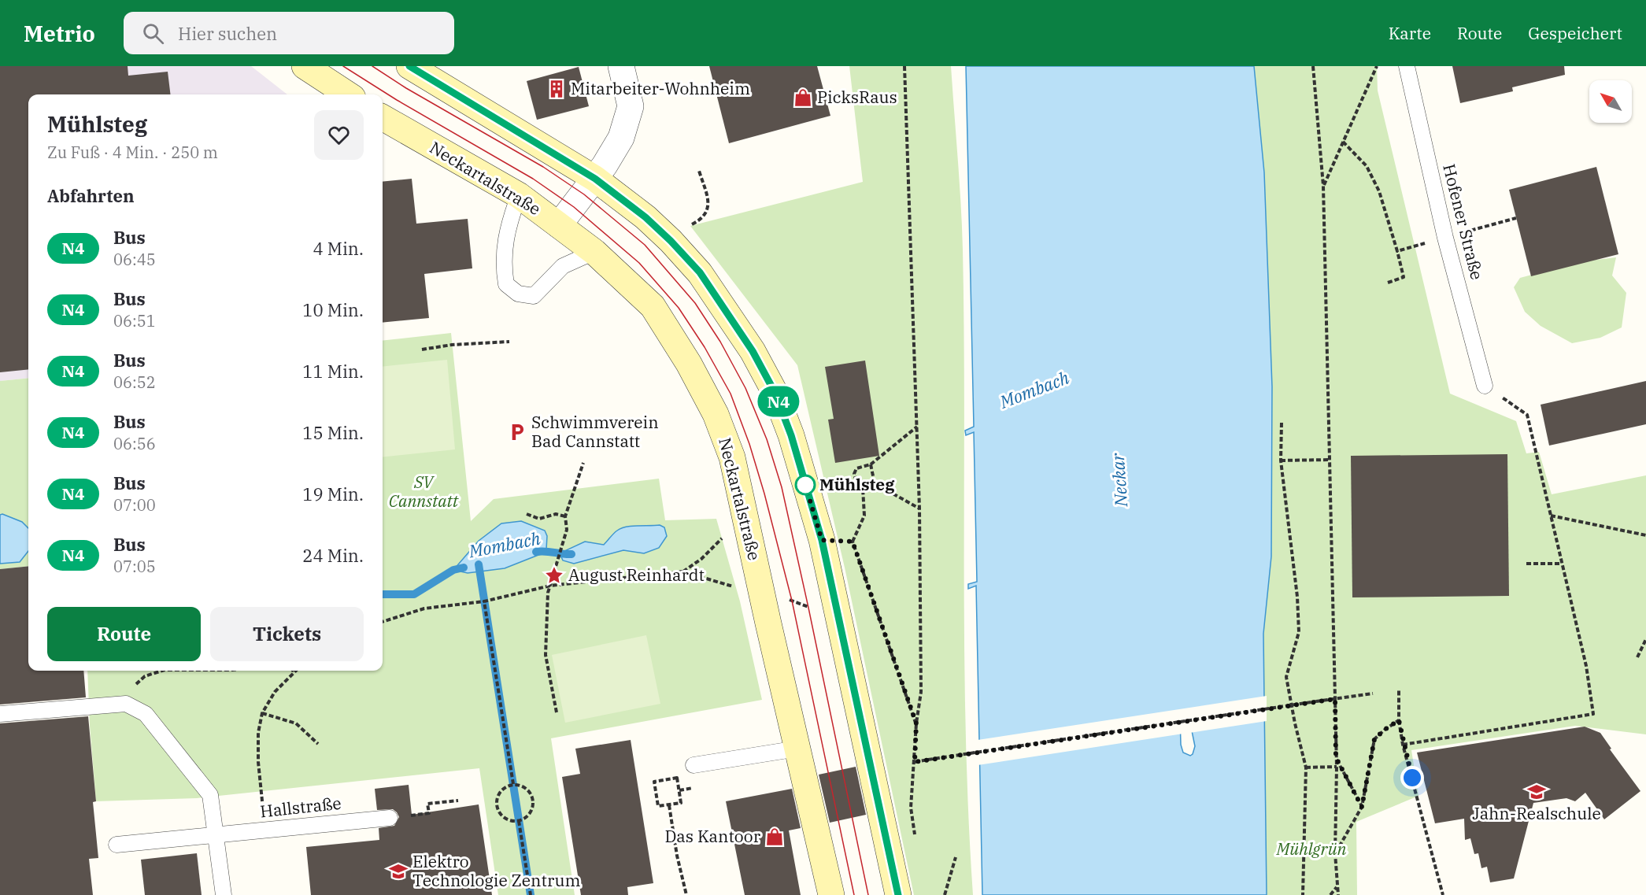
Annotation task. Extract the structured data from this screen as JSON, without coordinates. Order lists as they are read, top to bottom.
{
  "streets": {
    "main road": ["Neckartalstraße"],
    "lane": ["Hofener Straße", "Hallstraße"]
  },
  "water": ["Mombach", "Neckar"],
  "parks": ["SV Cannstatt", "Mühlgrün"],
  "places": {
    "building": ["Mitarbeiter-Wohnheim"],
    "shop": ["PicksRaus", "Das Kantoor"],
    "parking": ["Schwimmverein Bad Cannstatt"],
    "other": ["Mühlsteg"],
    "place": ["August Reinhardt"],
    "school or university": ["Jahn-Realschule", "Elektro Technologie Zentrum"]
  },
  "lines": ["bus line N4"],
  "north": "top left",
  "page": {
    "header": "Metrio",
    "search": "Hier suchen",
    "nav": ["Karte", "Route", "Gespeichert"],
    "on_map": "N4",
    "heading": [
      ["Mühlsteg", "Zu Fuß · 4 Min. · 250 m"],
      "Abfahrten"
    ],
    "list": [
      {
        "mark": "N4",
        "name": "Bus",
        "note": "06:45",
        "value": "4 Min."
      },
      {
        "mark": "N4",
        "name": "Bus",
        "note": "06:51",
        "value": "10 Min."
      },
      {
        "mark": "N4",
        "name": "Bus",
        "note": "06:52",
        "value": "11 Min."
      },
      {
        "mark": "N4",
        "name": "Bus",
        "note": "06:56",
        "value": "15 Min."
      },
      {
        "mark": "N4",
        "name": "Bus",
        "note": "07:00",
        "value": "19 Min."
      },
      {
        "mark": "N4",
        "name": "Bus",
        "note": "07:05",
        "value": "24 Min."
      }
    ],
    "buttons": ["Route", "Tickets"]
  }
}
